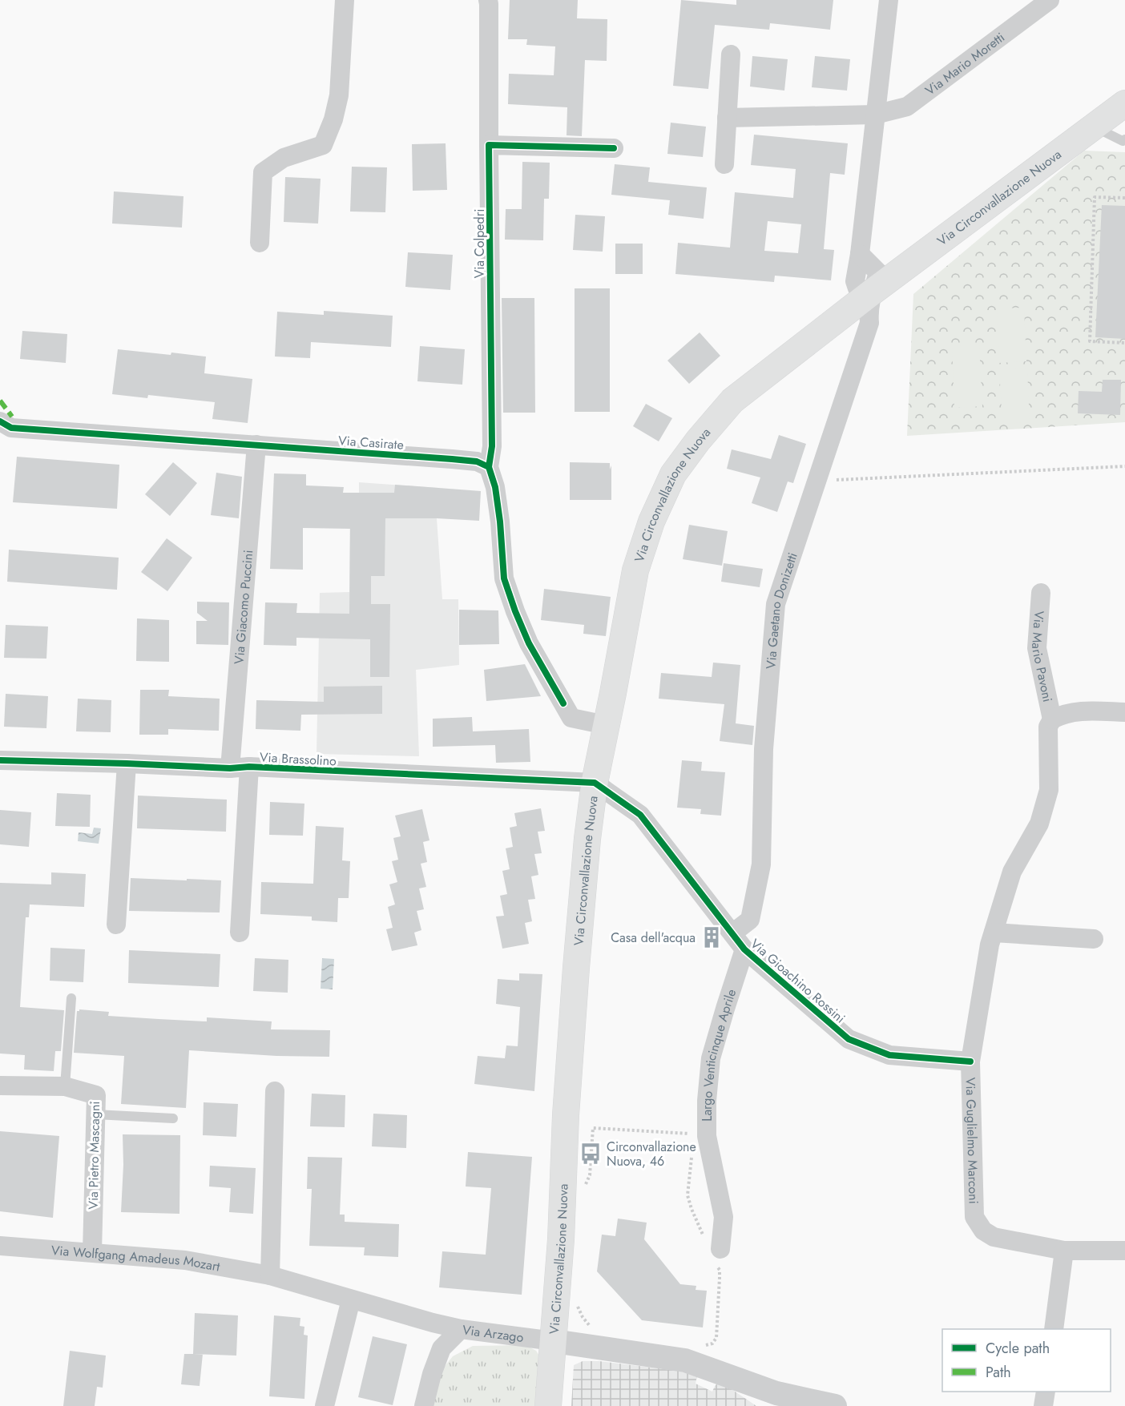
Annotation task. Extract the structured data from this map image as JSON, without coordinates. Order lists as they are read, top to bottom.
{
  "streets": {
    "main road": ["Via Circonvallazione Nuova"],
    "street": [
      "Via Mario Moretti",
      "Via Colpedri",
      "Via Casirate",
      "Via Giacomo Puccini",
      "Via Gaetano Donizetti",
      "Via Mario Pavoni",
      "Via Brassolino",
      "Via Gioachino Rossini",
      "Largo Venticinque Aprile",
      "Via Guglielmo Marconi",
      "Via Pietro Mascagni",
      "Via Wolfgang Amadeus Mozart",
      "Via Arzago"
    ]
  },
  "crossings": [
    ["Via Circonvallazione Nuova", "Via Gaetano Donizetti"],
    ["Via Circonvallazione Nuova", "Via Brassolino"],
    ["Via Circonvallazione Nuova", "Via Gioachino Rossini"],
    ["Via Circonvallazione Nuova", "Via Arzago"],
    ["Via Colpedri", "Via Casirate"],
    ["Via Casirate", "Via Giacomo Puccini"],
    ["Via Giacomo Puccini", "Via Brassolino"],
    ["Via Gaetano Donizetti", "Via Gioachino Rossini"],
    ["Via Mario Pavoni", "Via Guglielmo Marconi"],
    ["Via Brassolino", "Via Gioachino Rossini"],
    ["Via Gioachino Rossini", "Largo Venticinque Aprile"],
    ["Via Gioachino Rossini", "Via Guglielmo Marconi"],
    ["Via Pietro Mascagni", "Via Wolfgang Amadeus Mozart"],
    ["Via Wolfgang Amadeus Mozart", "Via Arzago"]
  ],
  "places": {
    "building": ["Casa dell'acqua"],
    "bus stop": ["Circonvallazione Nuova, 46"]
  },
  "legend": ["Cycle path", "Path"]
}
